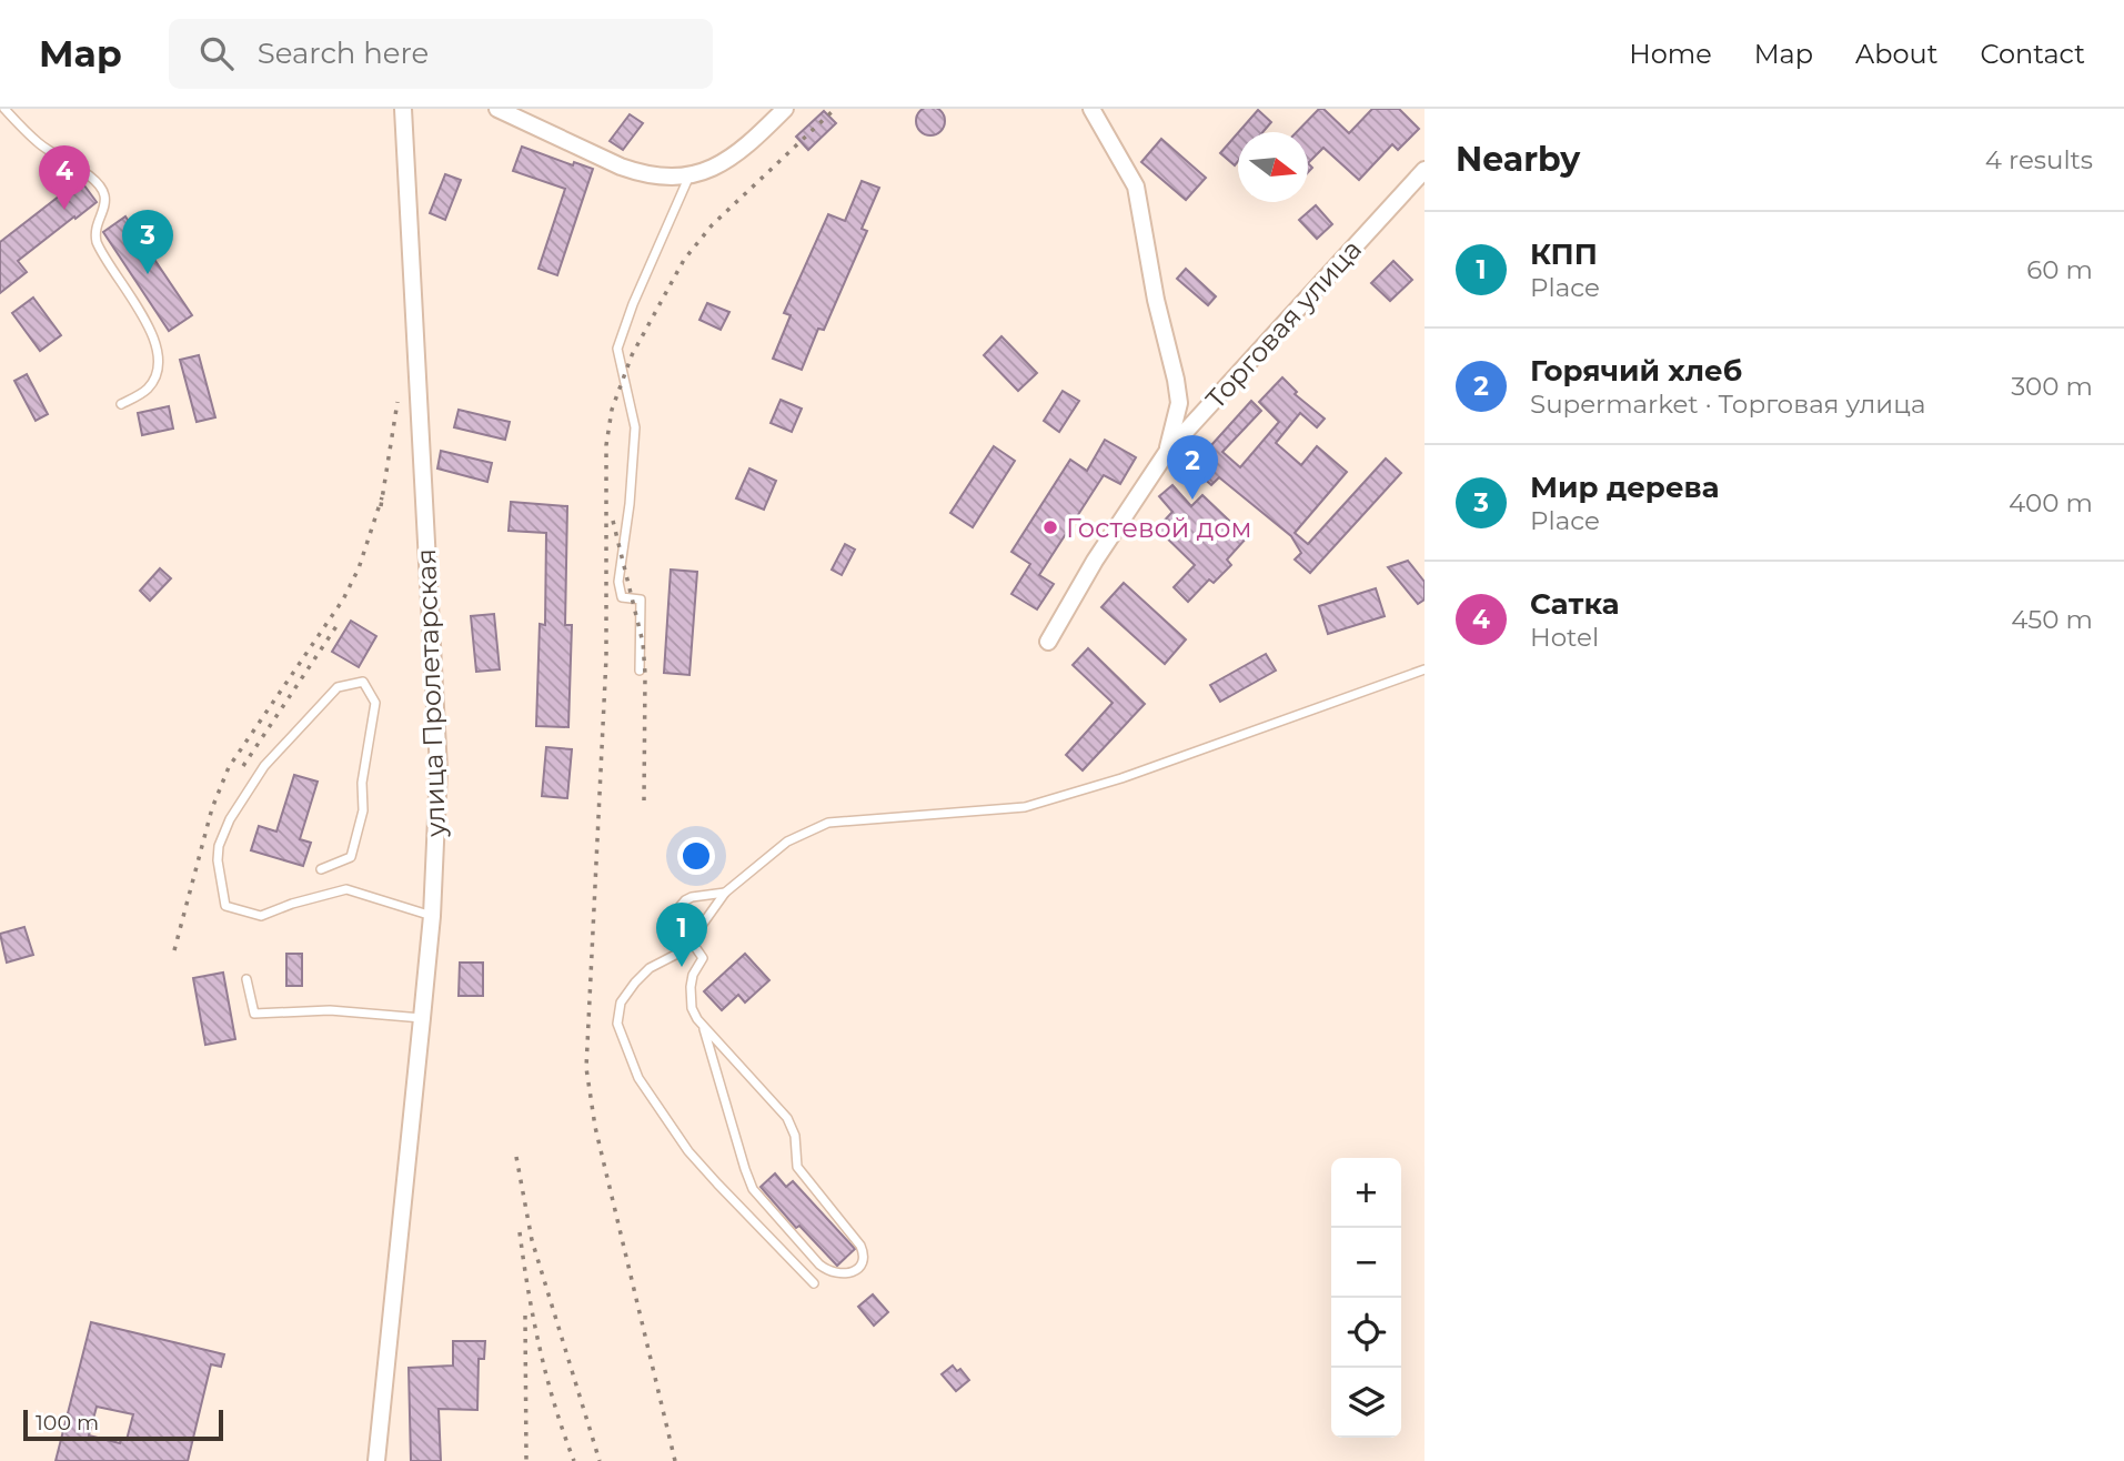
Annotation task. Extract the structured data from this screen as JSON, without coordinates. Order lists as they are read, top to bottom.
{
  "streets": {
    "street": ["Торговая улица", "улица Пролетарская"]
  },
  "places": ["Гостевой дом"],
  "scale_bar": "100 m",
  "north": "right",
  "page": {
    "header": "Map",
    "search": "Search here",
    "nav": [
      "Home",
      "Map",
      "About",
      "Contact"
    ],
    "heading": ["Nearby", "4 results"],
    "pins": [
      "4",
      "3",
      "2",
      "1"
    ],
    "list": [
      {
        "mark": "1",
        "name": "КПП",
        "note": "Place",
        "value": "60 m"
      },
      {
        "mark": "2",
        "name": "Горячий хлеб",
        "note": "Supermarket · Торговая улица",
        "value": "300 m"
      },
      {
        "mark": "3",
        "name": "Мир дерева",
        "note": "Place",
        "value": "400 m"
      },
      {
        "mark": "4",
        "name": "Сатка",
        "note": "Hotel",
        "value": "450 m"
      }
    ],
    "map_buttons": ["+", "−"],
    "scale": "100 m"
  }
}
